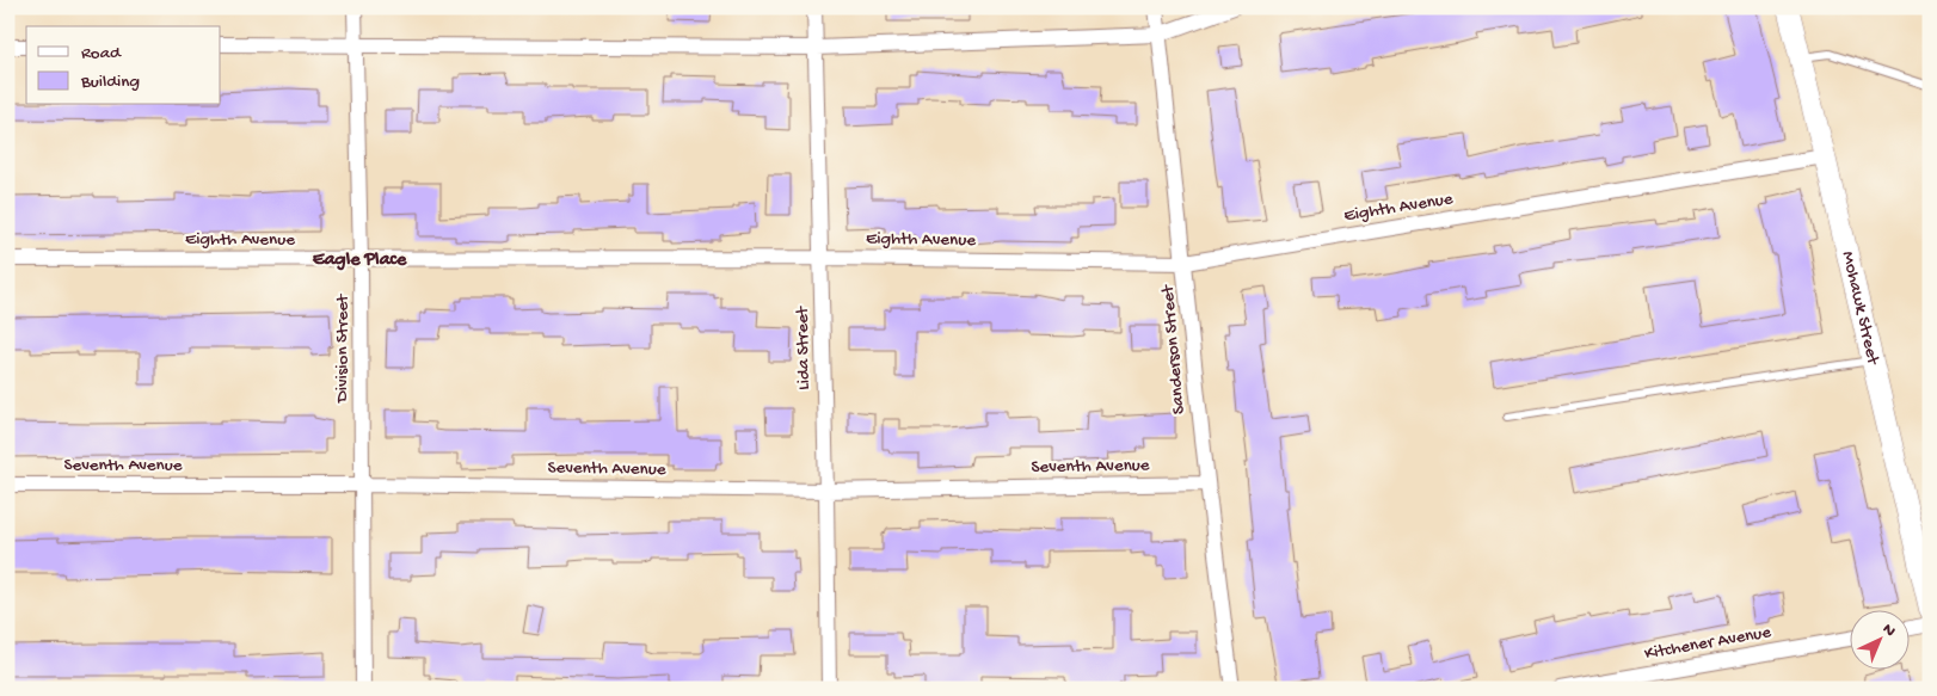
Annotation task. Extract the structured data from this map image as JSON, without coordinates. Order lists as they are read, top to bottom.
{
  "streets": {
    "street": [
      "Eighth Avenue",
      "Mohawk Street",
      "Division Street",
      "Lida Street",
      "Sanderson Street",
      "Seventh Avenue",
      "Kitchener Avenue"
    ]
  },
  "crossings": [
    ["Eighth Avenue", "Mohawk Street"],
    ["Eighth Avenue", "Division Street"],
    ["Eighth Avenue", "Lida Street"],
    ["Eighth Avenue", "Sanderson Street"],
    ["Division Street", "Seventh Avenue"],
    ["Lida Street", "Seventh Avenue"],
    ["Sanderson Street", "Seventh Avenue"]
  ],
  "districts": ["Eagle Place"],
  "legend": ["Road", "Building"],
  "north": "top right"
}
